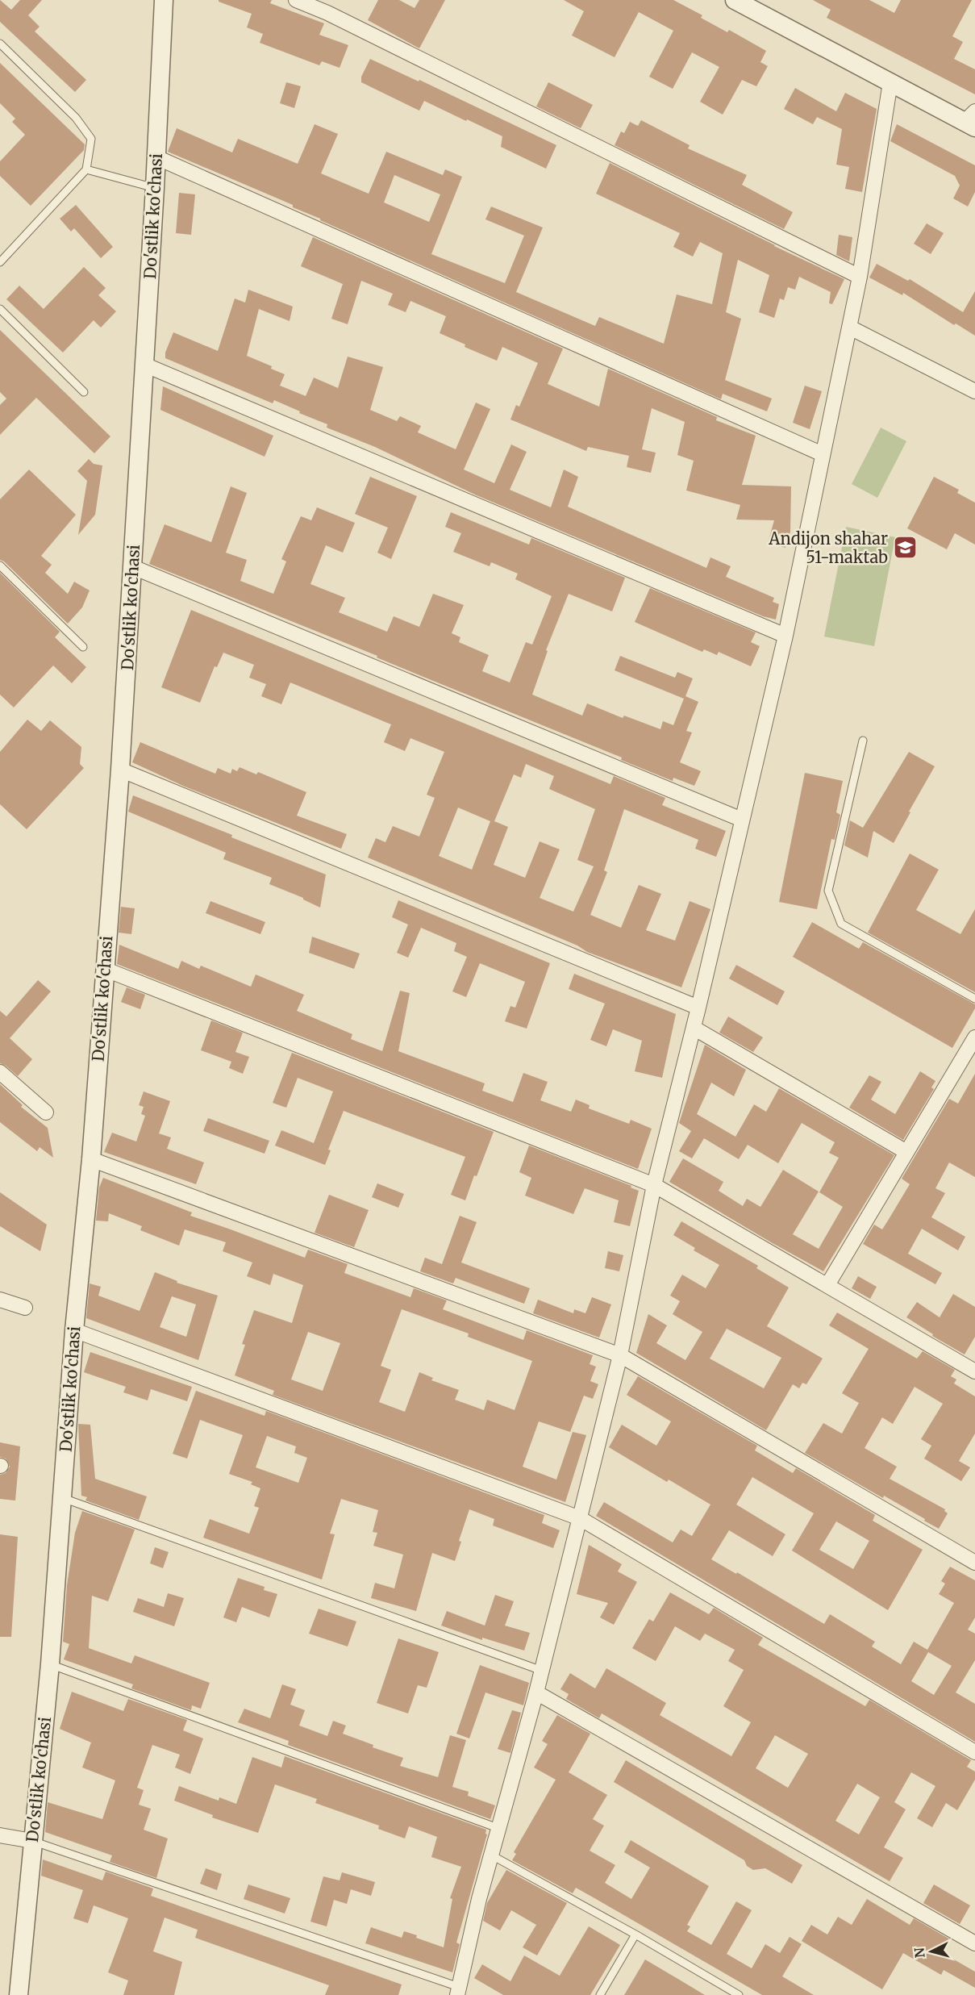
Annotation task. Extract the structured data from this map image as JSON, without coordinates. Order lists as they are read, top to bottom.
{
  "streets": {
    "street": ["Do'stlik ko'chasi"]
  },
  "places": {
    "school or university": ["Andijon shahar 51-maktab"]
  },
  "north": "left"
}
